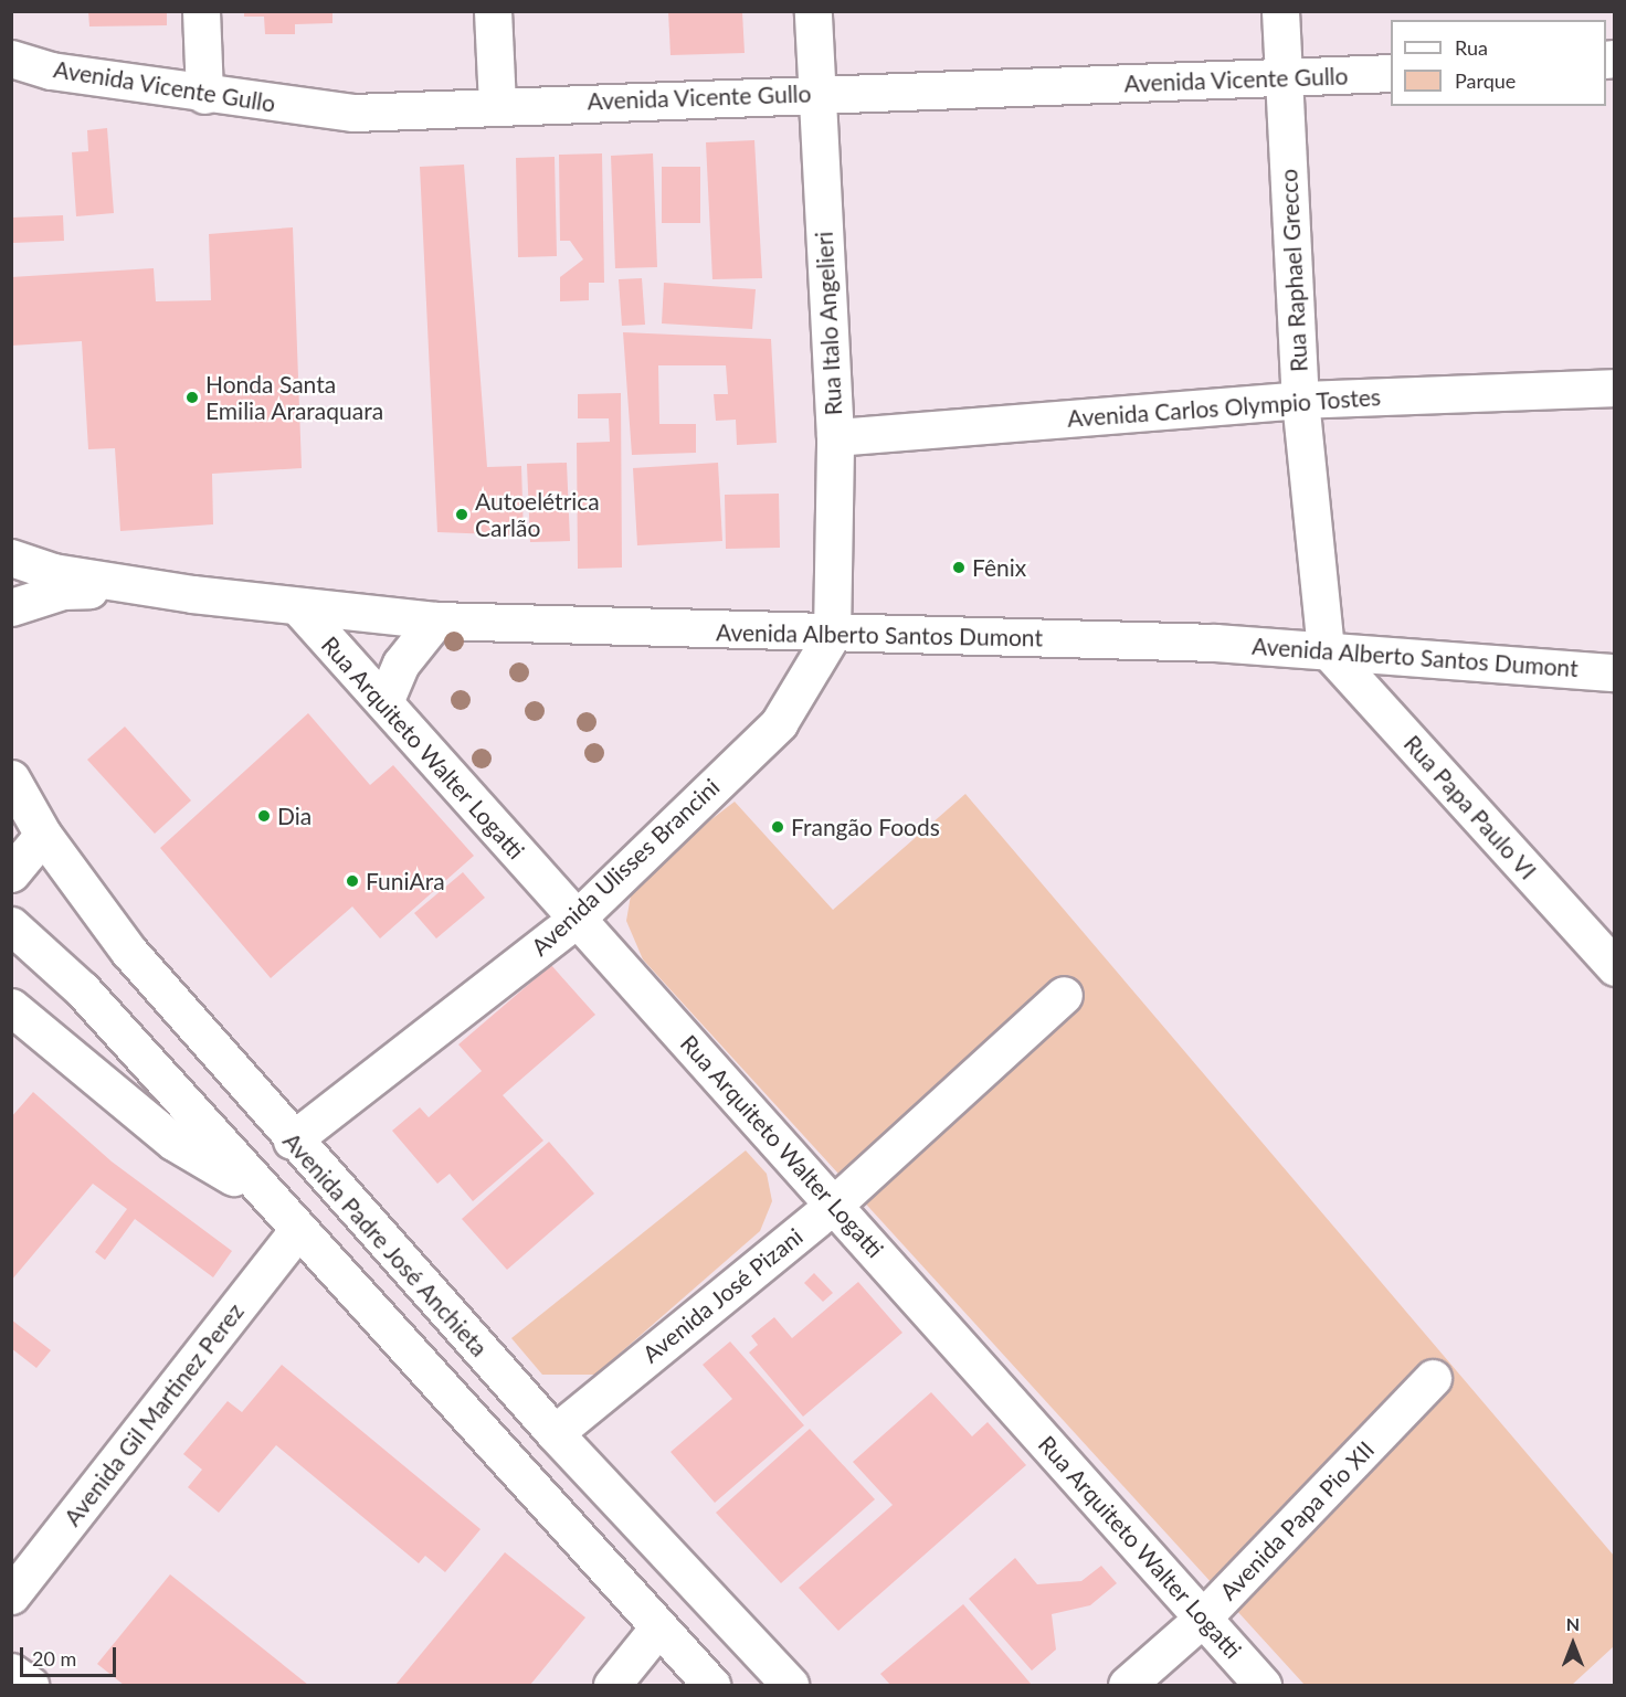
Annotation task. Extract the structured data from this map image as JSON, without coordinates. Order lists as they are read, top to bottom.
{
  "streets": {
    "street": [
      "Avenida Vicente Gullo",
      "Rua Raphael Grecco",
      "Rua Italo Angelieri",
      "Avenida Carlos Olympio Tostes",
      "Avenida Alberto Santos Dumont",
      "Rua Arquiteto Walter Logatti",
      "Rua Papa Paulo VI",
      "Avenida Ulisses Brancini",
      "Avenida Padre José Anchieta",
      "Avenida José Pizani",
      "Avenida Gil Martinez Perez",
      "Avenida Papa Pio XII"
    ]
  },
  "crossings": [
    ["Avenida Vicente Gullo", "Rua Raphael Grecco"],
    ["Avenida Vicente Gullo", "Rua Italo Angelieri"],
    ["Rua Raphael Grecco", "Avenida Carlos Olympio Tostes"],
    ["Rua Raphael Grecco", "Avenida Alberto Santos Dumont"],
    ["Rua Raphael Grecco", "Rua Papa Paulo VI"],
    ["Rua Italo Angelieri", "Avenida Carlos Olympio Tostes"],
    ["Rua Italo Angelieri", "Avenida Alberto Santos Dumont"],
    ["Rua Italo Angelieri", "Avenida Ulisses Brancini"],
    ["Avenida Alberto Santos Dumont", "Rua Arquiteto Walter Logatti"],
    ["Avenida Alberto Santos Dumont", "Rua Papa Paulo VI"],
    ["Avenida Alberto Santos Dumont", "Avenida Ulisses Brancini"],
    ["Rua Arquiteto Walter Logatti", "Avenida Ulisses Brancini"],
    ["Rua Arquiteto Walter Logatti", "Avenida José Pizani"],
    ["Rua Arquiteto Walter Logatti", "Avenida Papa Pio XII"],
    ["Avenida Ulisses Brancini", "Avenida Padre José Anchieta"],
    ["Avenida Padre José Anchieta", "Avenida José Pizani"]
  ],
  "places": [
    "Honda Santa Emilia Araraquara",
    "Autoelétrica Carlão",
    "Fênix",
    "Dia",
    "Frangão Foods",
    "FuniAra"
  ],
  "legend": ["Rua", "Parque"],
  "scale_bar": "20 m",
  "north": "top"
}
